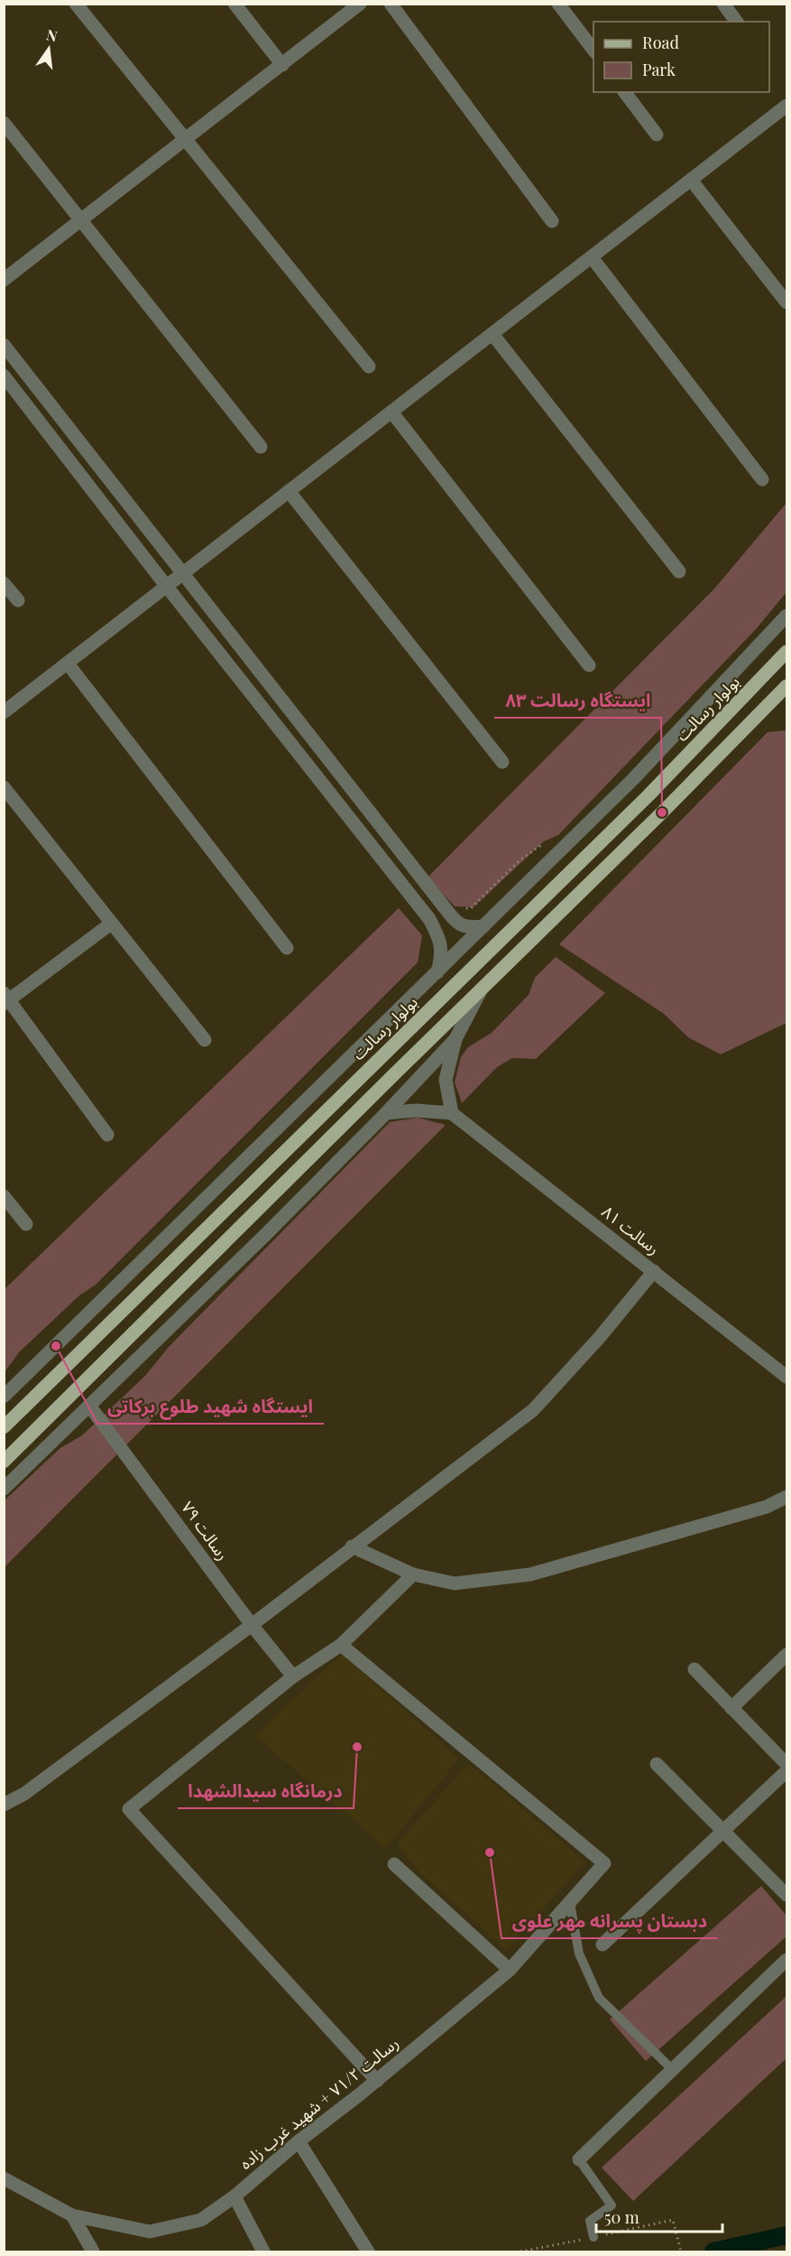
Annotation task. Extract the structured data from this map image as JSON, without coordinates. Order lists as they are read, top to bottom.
{
  "streets": {
    "main road": ["بولوار رسالت"],
    "street": ["رسالت ۸۱", "رسالت ۷۹", "رسالت ۷۱/۲ + شهید غرب زاده"]
  },
  "places": [
    "ایستگاه رسالت ۸۳",
    "ایستگاه شهید طلوع برکاتی",
    "درمانگاه سیدالشهدا",
    "دبستان پسرانه مهر علوی"
  ],
  "legend": ["Road", "Park"],
  "scale_bar": "50 m",
  "north": "top"
}
